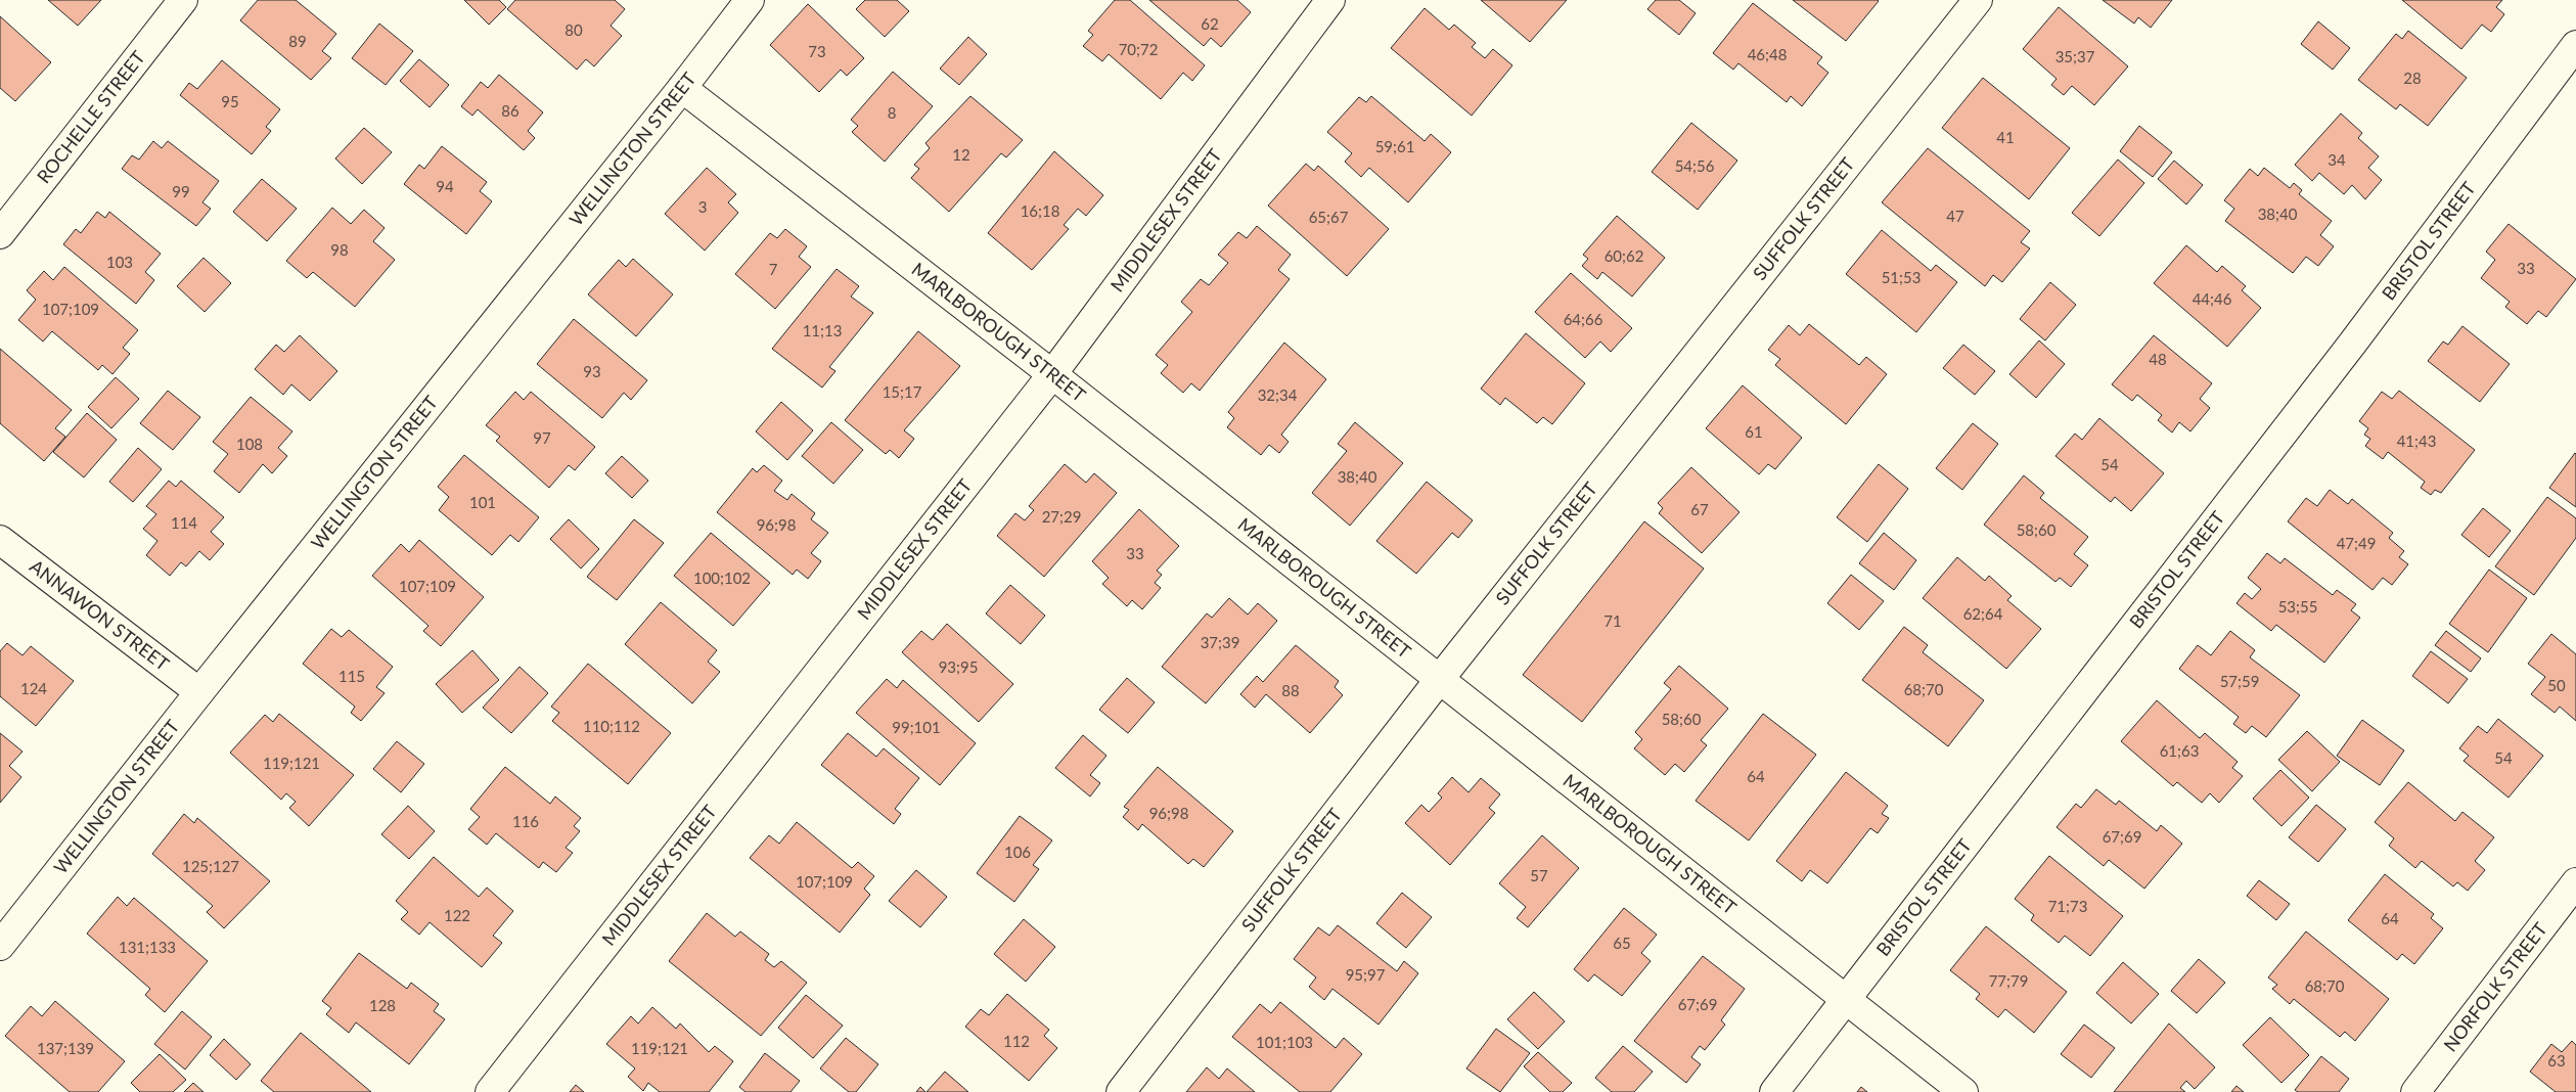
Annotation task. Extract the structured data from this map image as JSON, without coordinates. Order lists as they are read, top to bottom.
{
  "streets": {
    "street": [
      "ROCHELLE STREET",
      "WELLINGTON STREET",
      "SUFFOLK STREET",
      "MIDDLESEX STREET",
      "BRISTOL STREET",
      "MARLBOROUGH STREET",
      "ANNAWON STREET",
      "NORFOLK STREET"
    ]
  },
  "crossings": [
    ["WELLINGTON STREET", "MARLBOROUGH STREET"],
    ["WELLINGTON STREET", "ANNAWON STREET"],
    ["SUFFOLK STREET", "MARLBOROUGH STREET"],
    ["MIDDLESEX STREET", "MARLBOROUGH STREET"],
    ["BRISTOL STREET", "MARLBOROUGH STREET"]
  ],
  "house_numbers": [
    "62",
    "80",
    "89",
    "70;72",
    "73",
    "46;48",
    "35;37",
    "28",
    "95",
    "86",
    "8",
    "41",
    "59;61",
    "12",
    "34",
    "54;56",
    "94",
    "99",
    "3",
    "16;18",
    "38;40",
    "47",
    "65;67",
    "98",
    "60;62",
    "103",
    "33",
    "7",
    "51;53",
    "44;46",
    "107;109",
    "64;66",
    "11;13",
    "48",
    "93",
    "15;17",
    "32;34",
    "61",
    "97",
    "41;43",
    "108",
    "54",
    "38;40",
    "101",
    "67",
    "27;29",
    "114",
    "96;98",
    "58;60",
    "47;49",
    "33",
    "100;102",
    "107;109",
    "53;55",
    "62;64",
    "71",
    "37;39",
    "93;95",
    "115",
    "57;59",
    "50",
    "124",
    "68;70",
    "88",
    "58;60",
    "110;112",
    "99;101",
    "61;63",
    "54",
    "119;121",
    "64",
    "96;98",
    "116",
    "67;69",
    "106",
    "125;127",
    "57",
    "107;109",
    "71;73",
    "122",
    "64",
    "65",
    "131;133",
    "95;97",
    "77;79",
    "68;70",
    "67;69",
    "128",
    "112",
    "101;103",
    "137;139",
    "119;121",
    "63"
  ]
}
